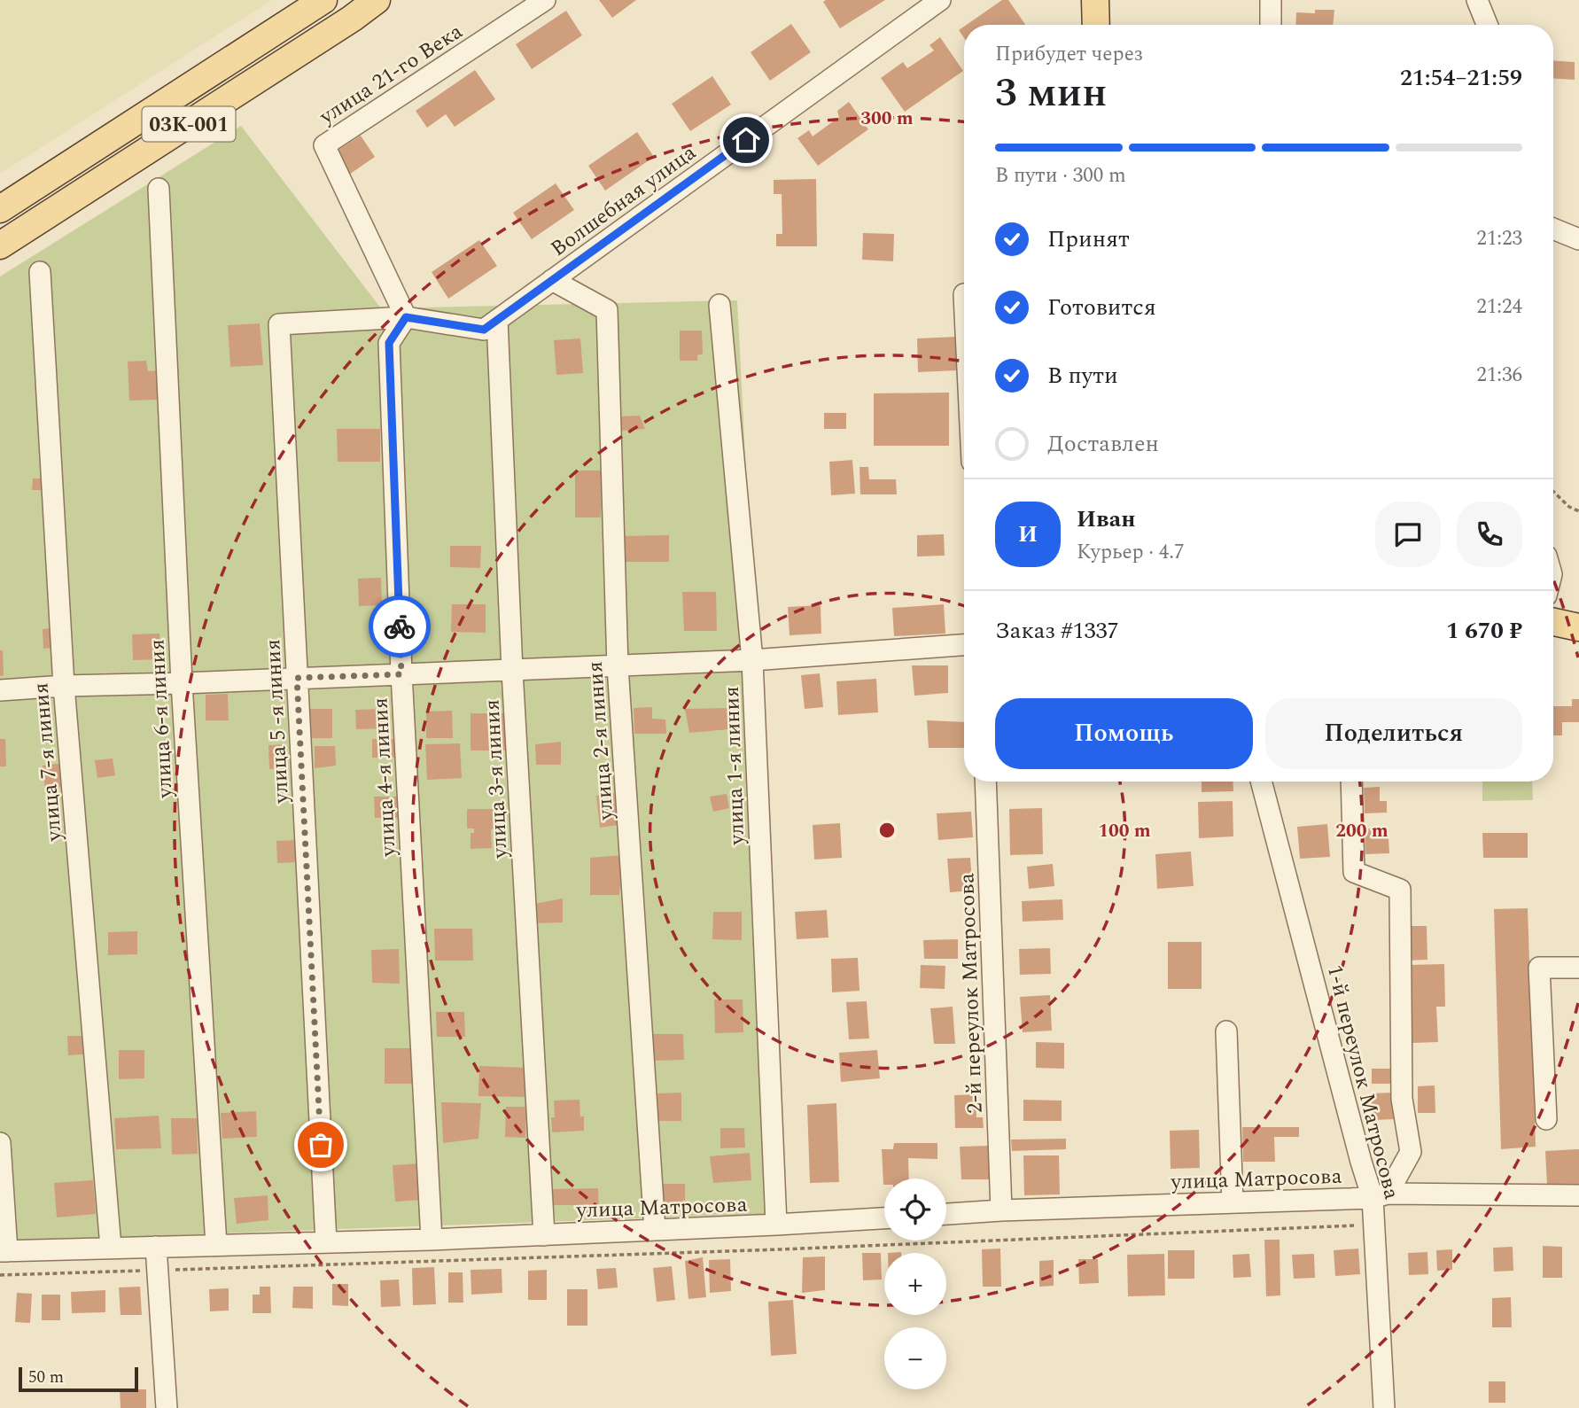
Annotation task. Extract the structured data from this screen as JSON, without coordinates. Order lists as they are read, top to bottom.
{
  "streets": {
    "main road": ["03К-001"],
    "street": [
      "улица 21-го Века",
      "Волшебная улица",
      "улица 6-я линия",
      "улица 5 -я линия",
      "улица 2-я линия",
      "улица 7-я линия",
      "улица 1-я линия",
      "улица 4-я линия",
      "улица 3-я линия",
      "2-й переулок Матросова",
      "1-й переулок Матросова",
      "улица Матросова"
    ]
  },
  "crossings": [
    ["улица 21-го Века", "улица 5 -я линия"],
    ["улица 21-го Века", "улица 4-я линия"],
    ["Волшебная улица", "улица 2-я линия"],
    ["Волшебная улица", "улица 3-я линия"],
    ["улица 6-я линия", "улица Матросова"],
    ["улица 5 -я линия", "улица 4-я линия"],
    ["улица 5 -я линия", "улица Матросова"],
    ["улица 2-я линия", "улица Матросова"],
    ["улица 7-я линия", "улица Матросова"],
    ["улица 1-я линия", "улица Матросова"],
    ["улица 4-я линия", "улица Матросова"],
    ["улица 3-я линия", "улица Матросова"],
    ["2-й переулок Матросова", "улица Матросова"],
    ["1-й переулок Матросова", "улица Матросова"]
  ],
  "scale_bar": "50 m",
  "page": {
    "heading": ["3 мин", "Прибудет через", "21:54–21:59"],
    "panel": [
      "Иван",
      "Курьер · 4.7",
      "Заказ #1337",
      "1 670 ₽"
    ],
    "bar": "В пути · 300 m",
    "list": [
      ["Принят", "21:23"],
      ["Готовится", "21:24"],
      ["В пути", "21:36"],
      "Доставлен"
    ],
    "round": "И",
    "buttons": ["Помощь", "Поделиться"],
    "map_buttons": ["+", "−"],
    "scale": "50 m"
  },
  "rings": ["300 m", "100 m", "200 m"]
}
